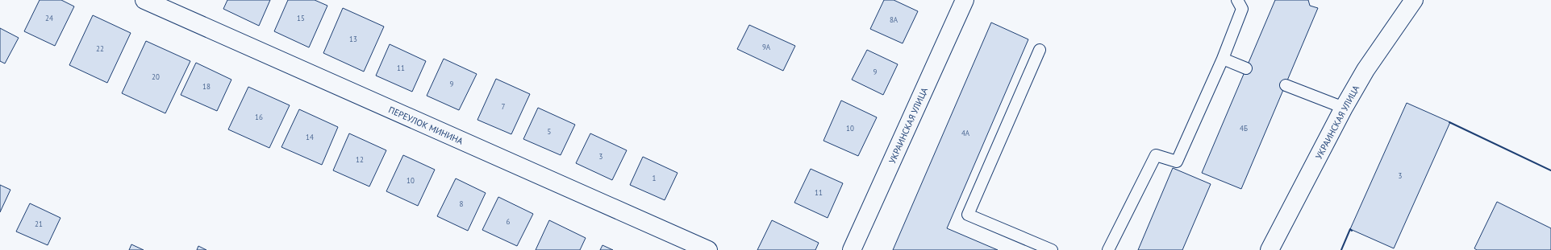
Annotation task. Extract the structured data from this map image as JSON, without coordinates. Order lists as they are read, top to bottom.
{
  "streets": {
    "street": ["УКРАИНСКАЯ УЛИЦА", "ПЕРЕУЛОК МИНИНА"]
  },
  "house_numbers": [
    "24",
    "15",
    "8А",
    "13",
    "9А",
    "22",
    "11",
    "9",
    "20",
    "9",
    "18",
    "7",
    "16",
    "10",
    "4Б",
    "5",
    "4А",
    "14",
    "3",
    "12",
    "3",
    "1",
    "10",
    "11",
    "8",
    "6",
    "21"
  ]
}
